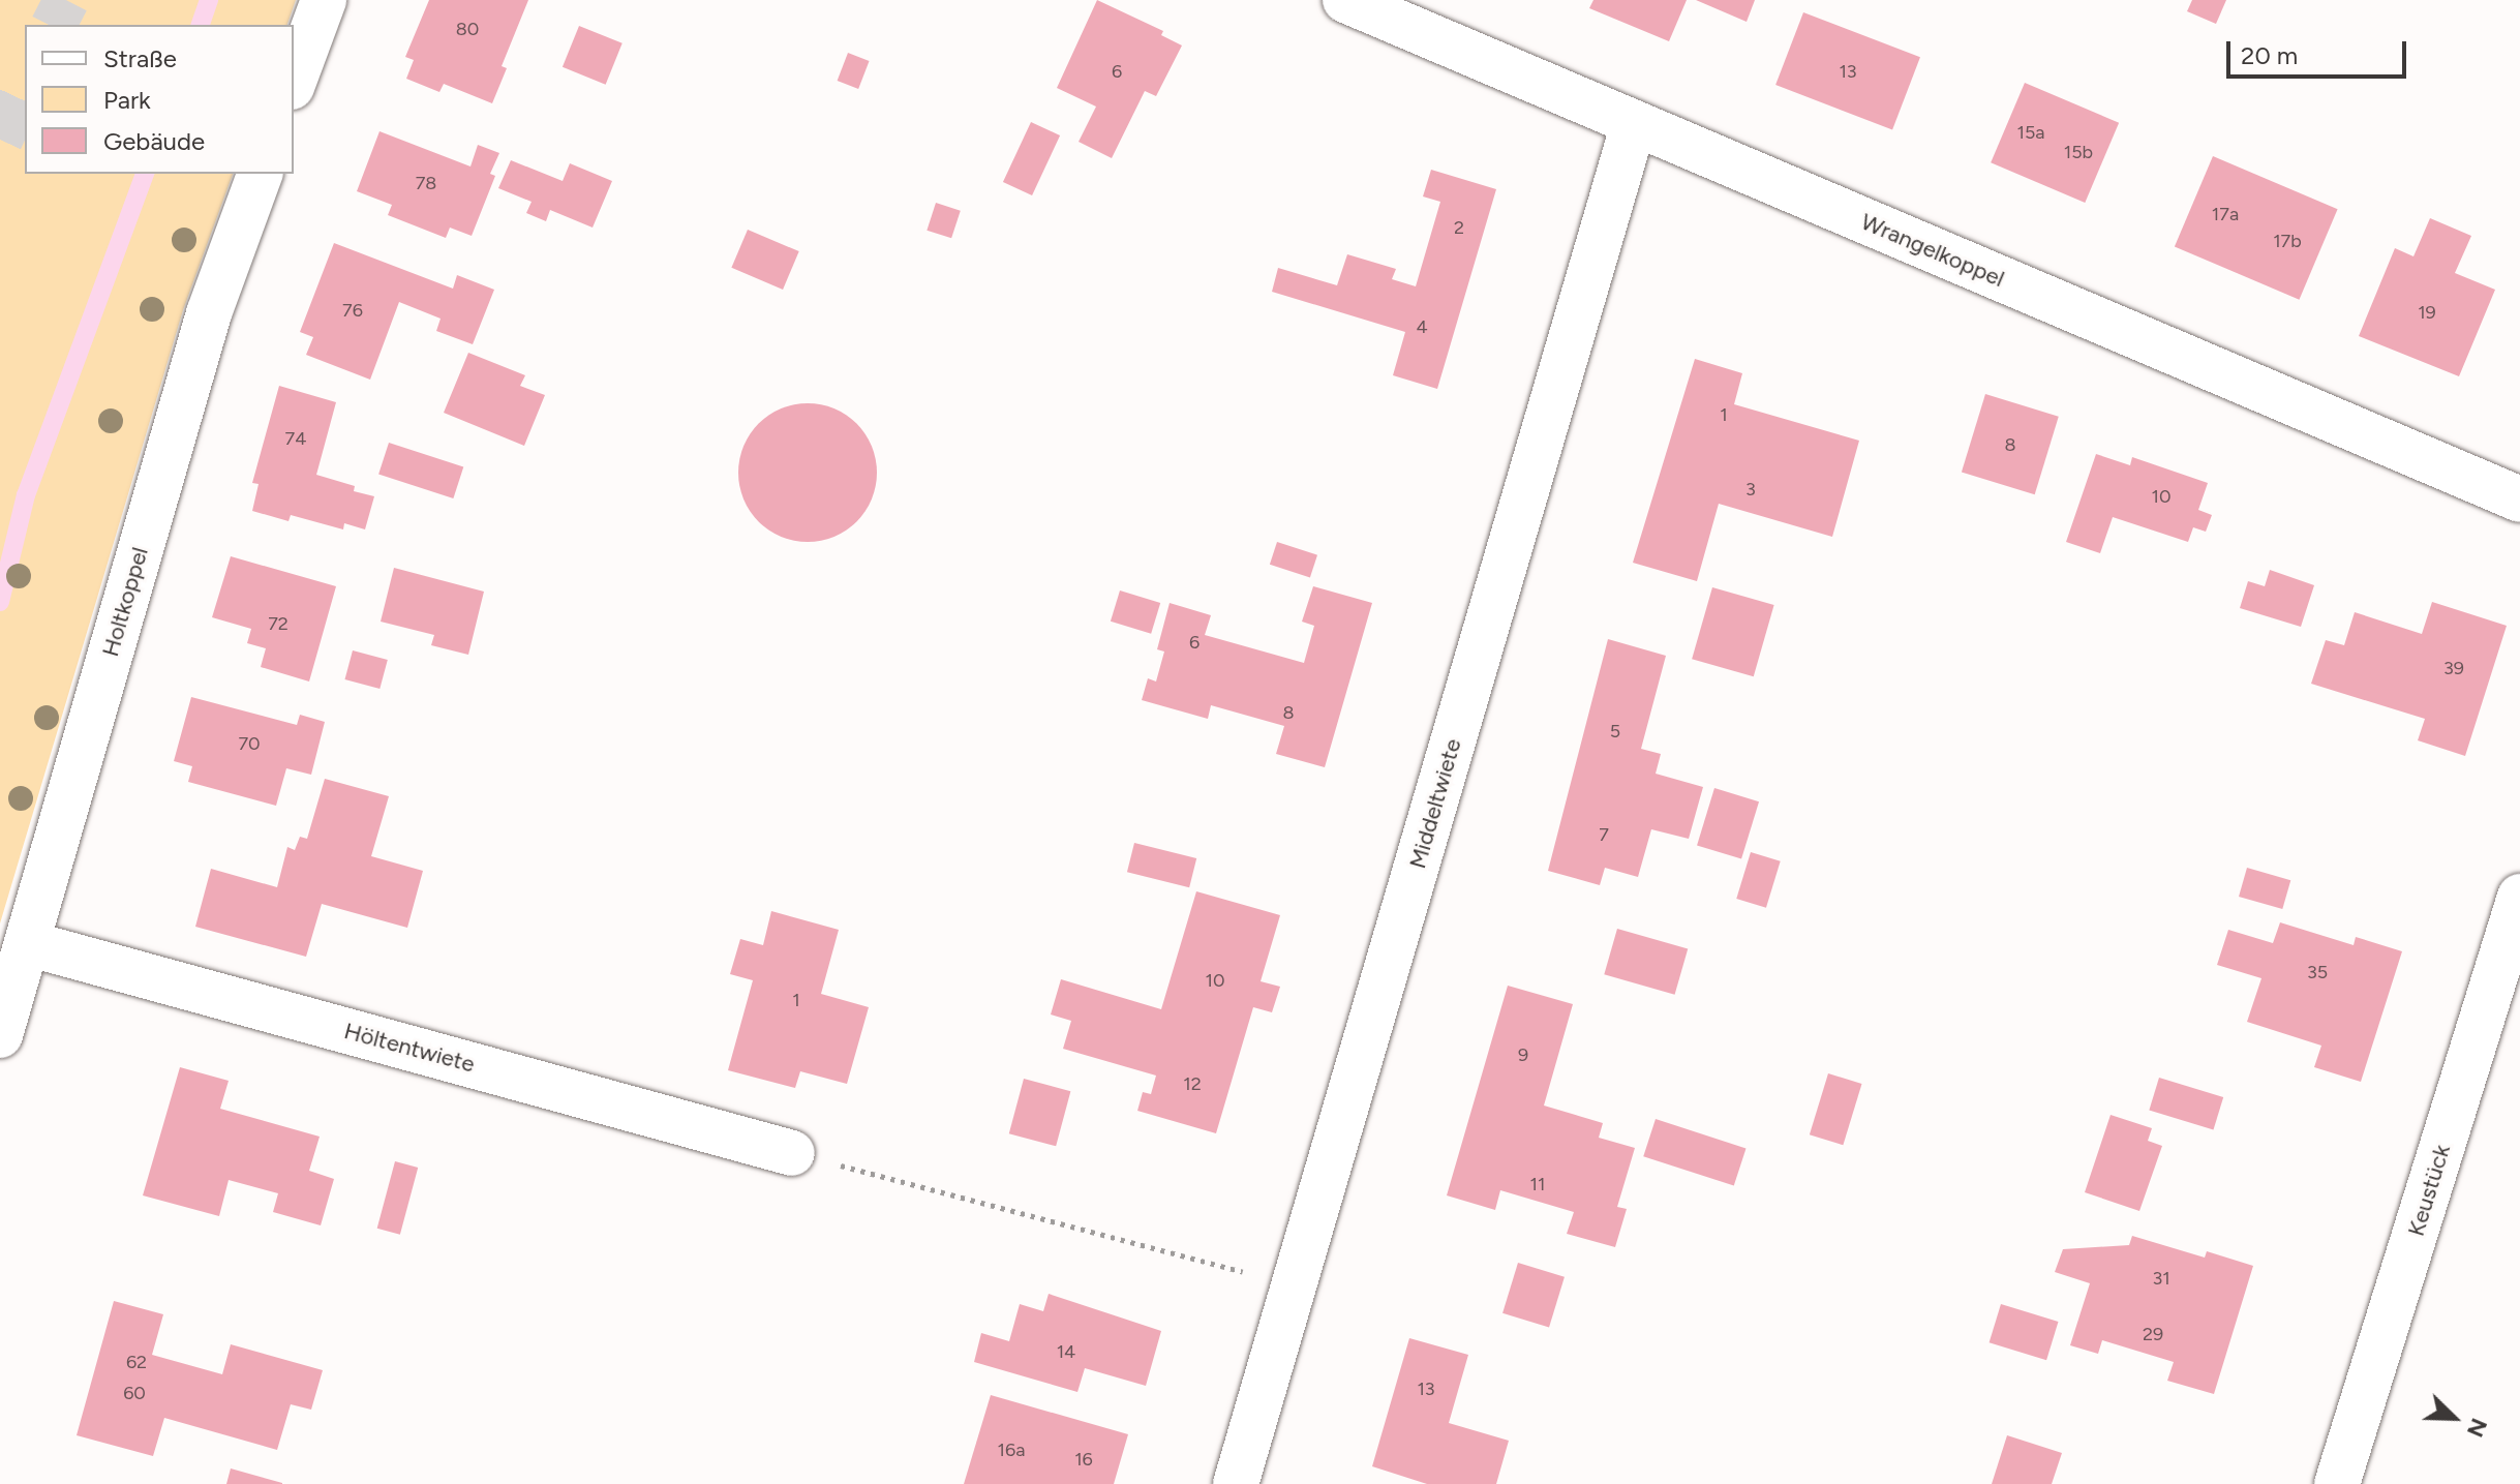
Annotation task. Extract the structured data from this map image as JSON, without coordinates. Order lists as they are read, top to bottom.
{
  "streets": {
    "street": [
      "Wrangelkoppel",
      "Holtkoppel",
      "Middeltwiete",
      "Höltentwiete",
      "Keustück"
    ]
  },
  "crossings": [
    ["Wrangelkoppel", "Middeltwiete"],
    ["Holtkoppel", "Höltentwiete"]
  ],
  "house_numbers": [
    "80",
    "6",
    "13",
    "15a",
    "15b",
    "78",
    "17a",
    "2",
    "17b",
    "76",
    "19",
    "4",
    "1",
    "74",
    "8",
    "3",
    "10",
    "72",
    "6",
    "39",
    "8",
    "5",
    "70",
    "7",
    "35",
    "10",
    "1",
    "9",
    "12",
    "11",
    "31",
    "29",
    "14",
    "62",
    "13",
    "60",
    "16a",
    "16"
  ],
  "legend": ["Straße", "Park", "Gebäude"],
  "scale_bar": "20 m",
  "north": "bottom right"
}
